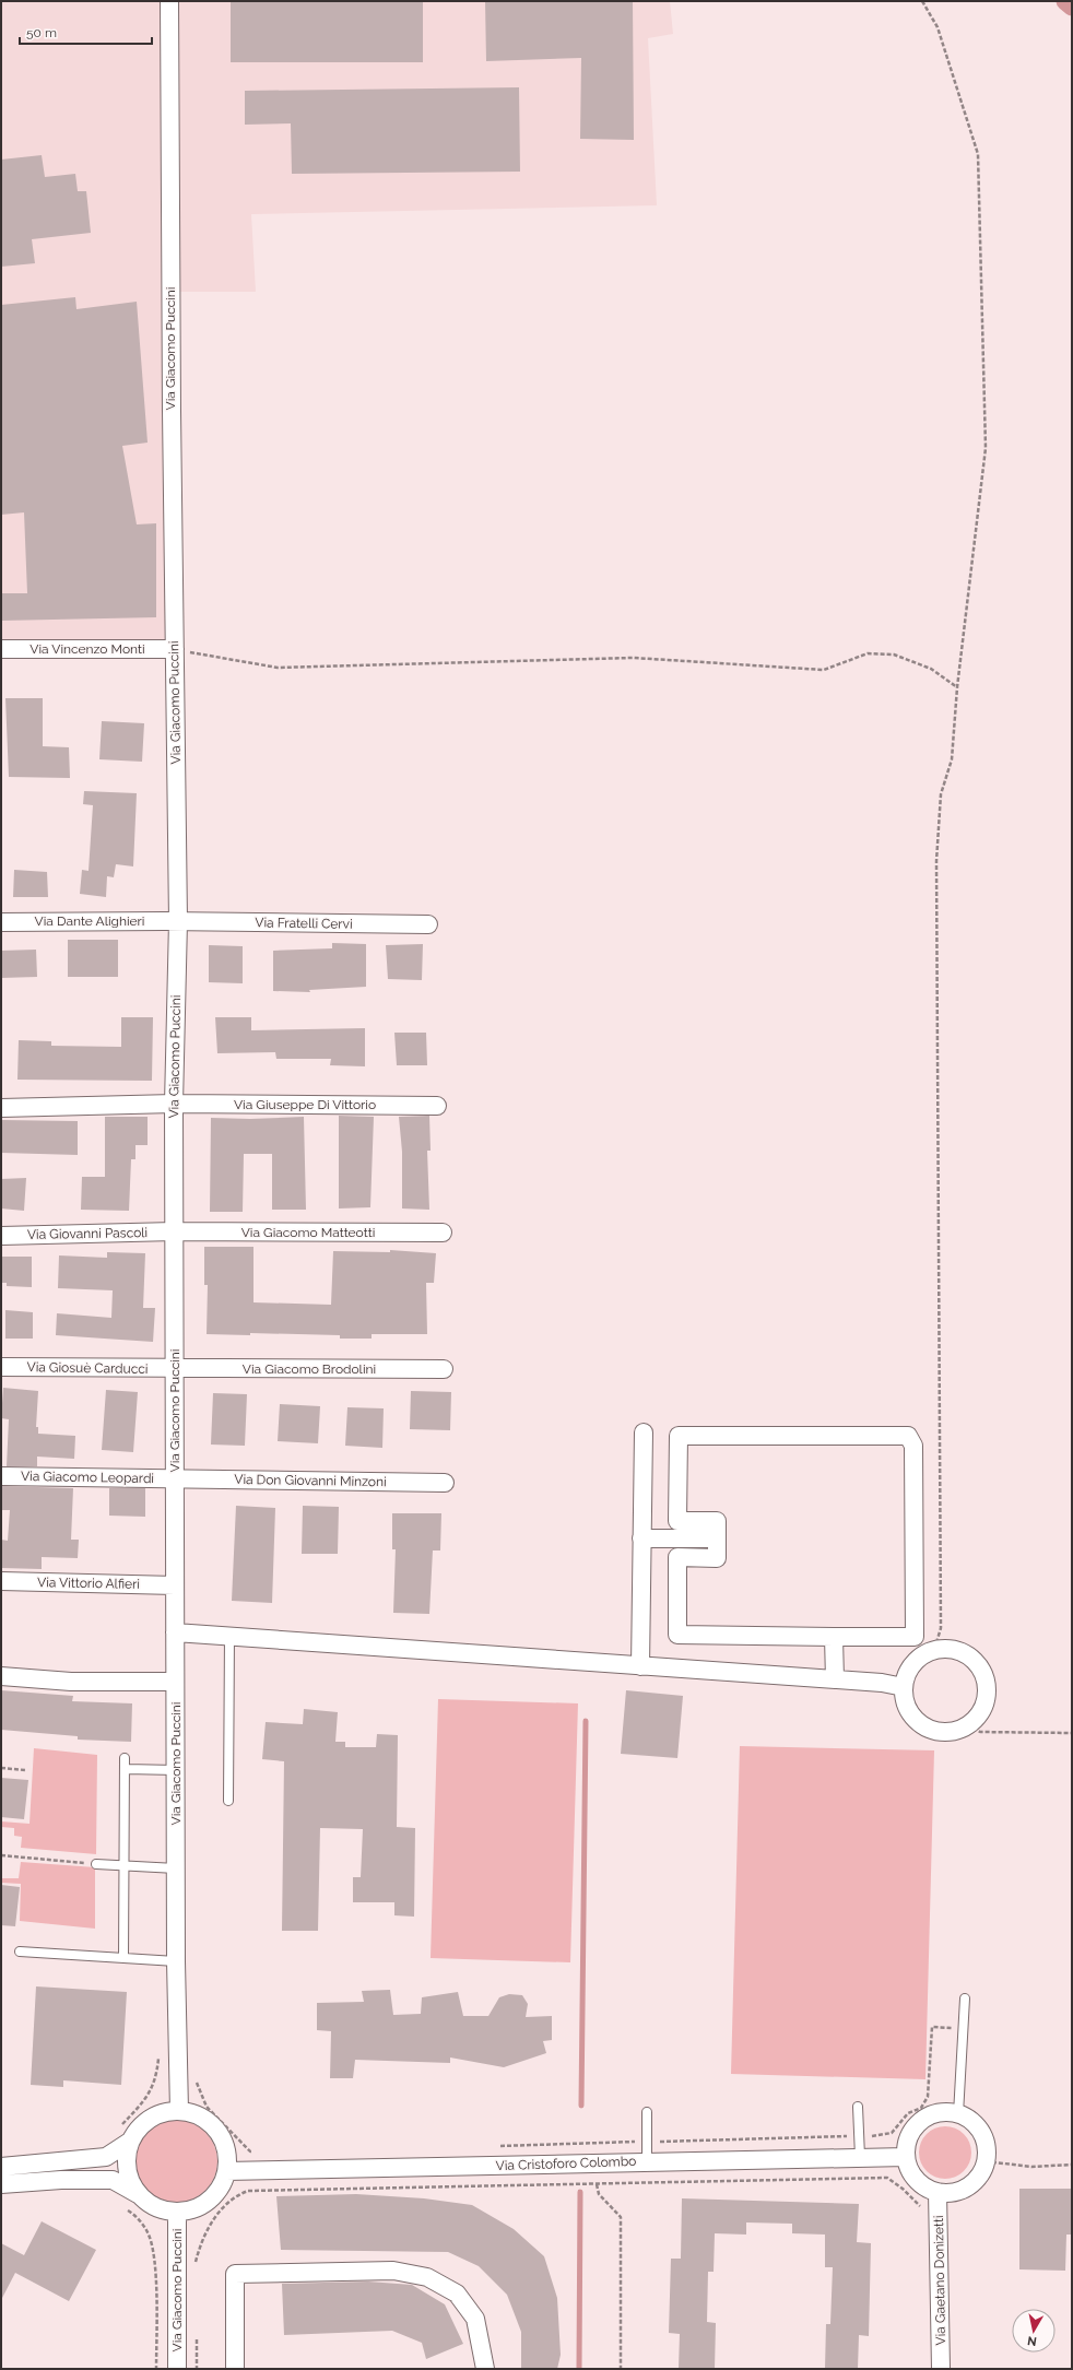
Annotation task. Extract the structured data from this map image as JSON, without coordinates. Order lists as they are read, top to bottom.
{
  "streets": {
    "street": [
      "Via Giacomo Puccini",
      "Via Vincenzo Monti",
      "Via Dante Alighieri",
      "Via Fratelli Cervi",
      "Via Giuseppe Di Vittorio",
      "Via Giacomo Matteotti",
      "Via Giovanni Pascoli",
      "Via Giosuè Carducci",
      "Via Giacomo Brodolini",
      "Via Giacomo Leopardi",
      "Via Don Giovanni Minzoni",
      "Via Vittorio Alfieri",
      "Via Cristoforo Colombo",
      "Via Gaetano Donizetti"
    ]
  },
  "crossings": [
    ["Via Giacomo Puccini", "Via Vincenzo Monti"],
    ["Via Giacomo Puccini", "Via Dante Alighieri"],
    ["Via Giacomo Puccini", "Via Fratelli Cervi"],
    ["Via Giacomo Puccini", "Via Giuseppe Di Vittorio"],
    ["Via Giacomo Puccini", "Via Giacomo Matteotti"],
    ["Via Giacomo Puccini", "Via Giovanni Pascoli"],
    ["Via Giacomo Puccini", "Via Giosuè Carducci"],
    ["Via Giacomo Puccini", "Via Giacomo Brodolini"],
    ["Via Giacomo Puccini", "Via Giacomo Leopardi"],
    ["Via Giacomo Puccini", "Via Don Giovanni Minzoni"],
    ["Via Giacomo Puccini", "Via Vittorio Alfieri"],
    ["Via Giacomo Puccini", "Via Cristoforo Colombo"],
    ["Via Dante Alighieri", "Via Fratelli Cervi"],
    ["Via Giacomo Matteotti", "Via Giovanni Pascoli"],
    ["Via Giosuè Carducci", "Via Giacomo Brodolini"],
    ["Via Giacomo Leopardi", "Via Don Giovanni Minzoni"],
    ["Via Cristoforo Colombo", "Via Gaetano Donizetti"]
  ],
  "scale_bar": "50 m",
  "north": "bottom"
}
